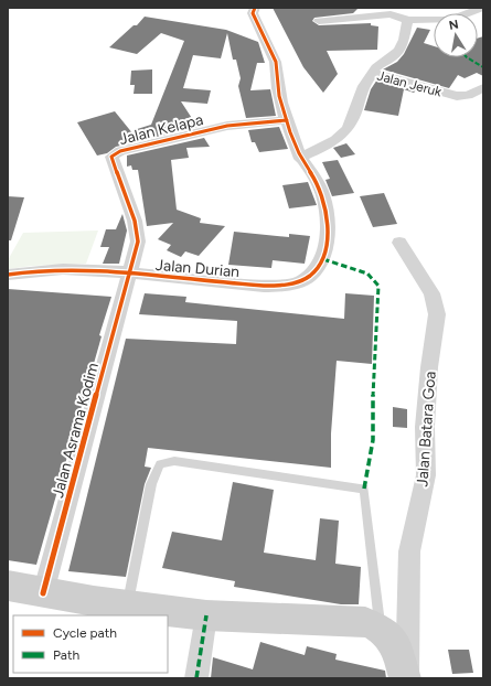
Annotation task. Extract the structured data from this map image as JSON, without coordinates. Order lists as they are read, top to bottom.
{
  "streets": {
    "street": [
      "Jalan Jeruk",
      "Jalan Kelapa",
      "Jalan Durian",
      "Jalan Batara Goa",
      "Jalan Asrama Kodim"
    ]
  },
  "crossings": [
    ["Jalan Jeruk", "Jalan Durian"],
    ["Jalan Kelapa", "Jalan Durian"],
    ["Jalan Kelapa", "Jalan Asrama Kodim"],
    ["Jalan Durian", "Jalan Asrama Kodim"]
  ],
  "legend": ["Cycle path", "Path"],
  "north": "top"
}
